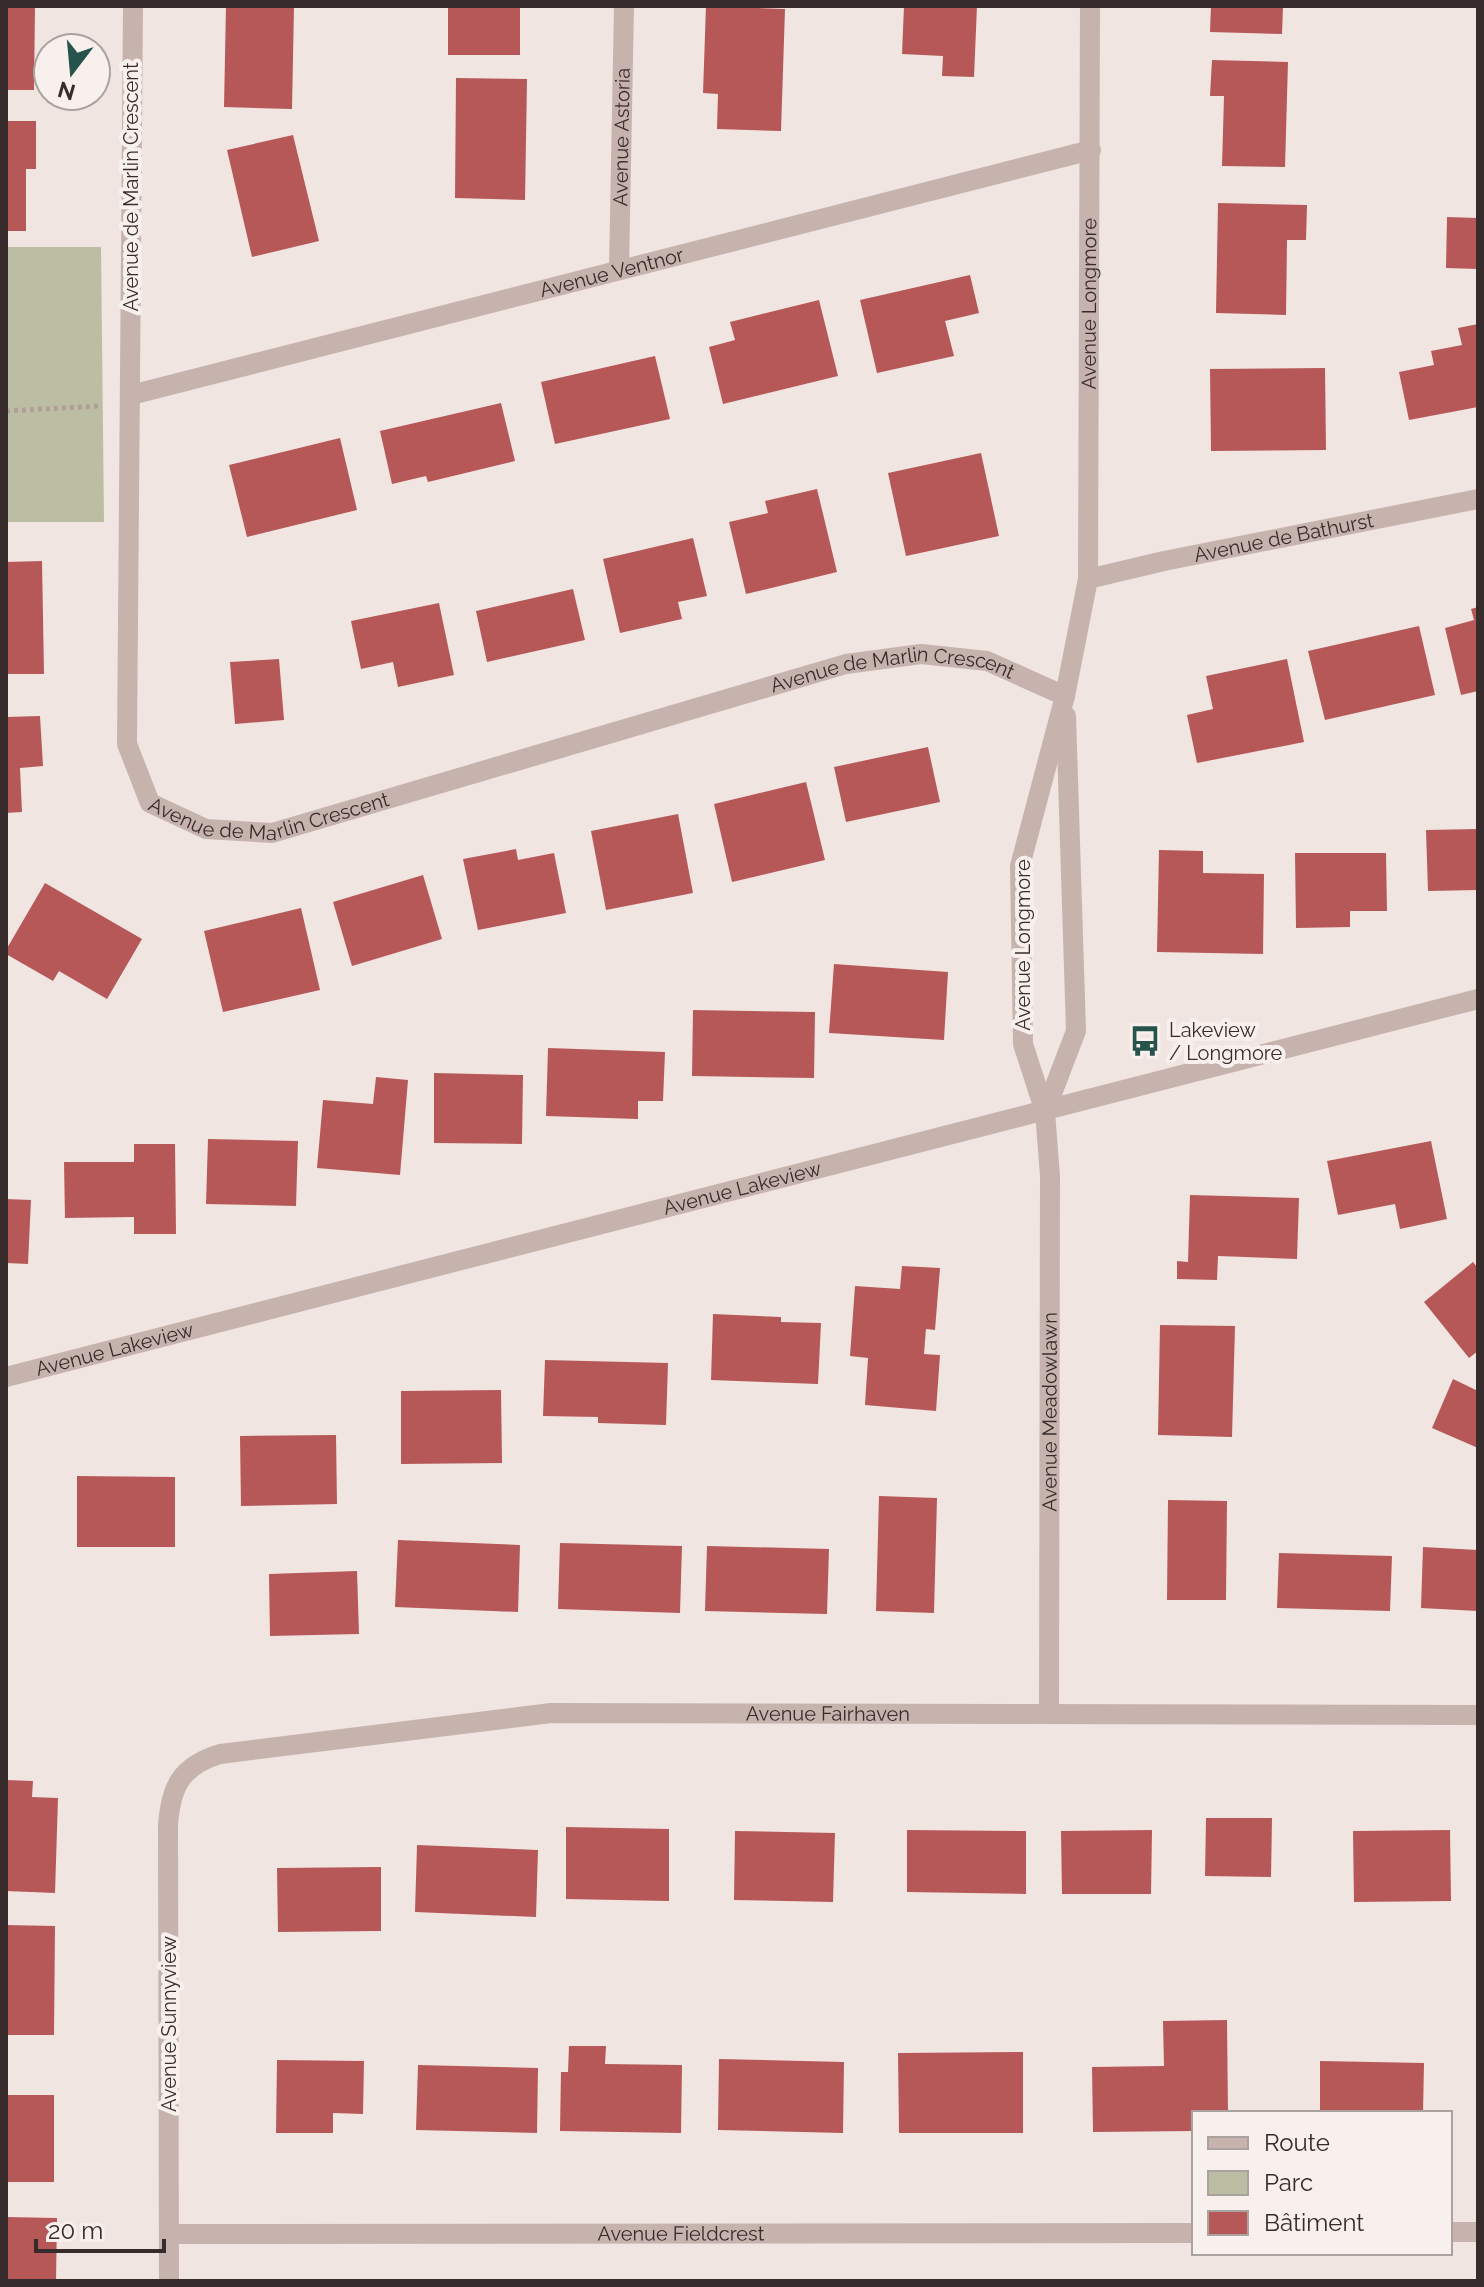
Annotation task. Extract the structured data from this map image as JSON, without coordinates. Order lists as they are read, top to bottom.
{
  "streets": {
    "street": [
      "Avenue Astoria",
      "Avenue de Marlin Crescent",
      "Avenue Ventnor",
      "Avenue Longmore",
      "Avenue de Bathurst",
      "Avenue Lakeview",
      "Avenue Meadowlawn",
      "Avenue Fairhaven",
      "Avenue Sunnyview",
      "Avenue Fieldcrest"
    ]
  },
  "crossings": [
    ["Avenue Astoria", "Avenue Ventnor"],
    ["Avenue de Marlin Crescent", "Avenue Ventnor"],
    ["Avenue de Marlin Crescent", "Avenue Longmore"],
    ["Avenue Ventnor", "Avenue Longmore"],
    ["Avenue Longmore", "Avenue de Bathurst"],
    ["Avenue Longmore", "Avenue Lakeview"],
    ["Avenue Longmore", "Avenue Meadowlawn"],
    ["Avenue Lakeview", "Avenue Meadowlawn"],
    ["Avenue Meadowlawn", "Avenue Fairhaven"],
    ["Avenue Fairhaven", "Avenue Sunnyview"],
    ["Avenue Sunnyview", "Avenue Fieldcrest"]
  ],
  "places": {
    "bus stop": ["Lakeview / Longmore"]
  },
  "legend": ["Route", "Parc", "Bâtiment"],
  "scale_bar": "20 m",
  "north": "bottom"
}
